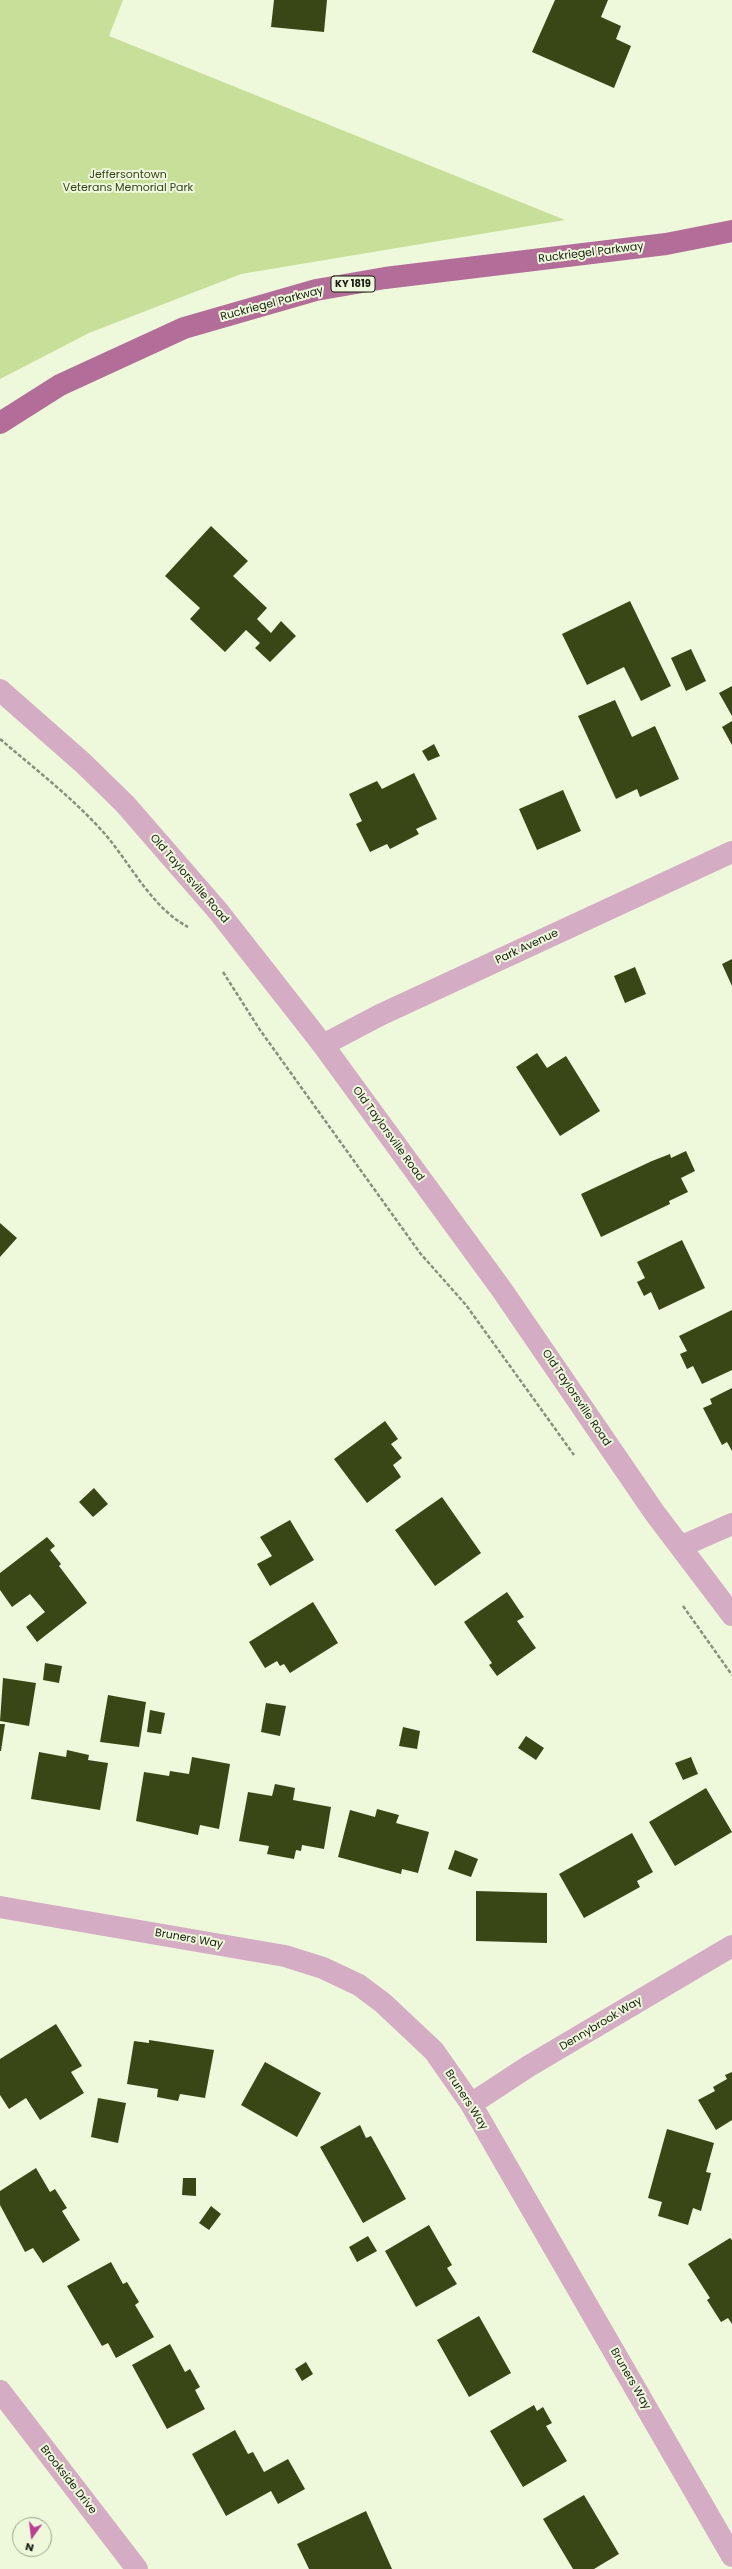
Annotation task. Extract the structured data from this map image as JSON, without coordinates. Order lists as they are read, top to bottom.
{
  "streets": {
    "main road": ["Ruckriegel Parkway", "KY 1819"],
    "street": [
      "Old Taylorsville Road",
      "Park Avenue",
      "Bruners Way",
      "Dennybrook Way",
      "Brookside Drive"
    ]
  },
  "crossings": [
    ["Old Taylorsville Road", "Park Avenue"],
    ["Bruners Way", "Dennybrook Way"]
  ],
  "parks": ["Jeffersontown Veterans Memorial Park"],
  "north": "bottom"
}
